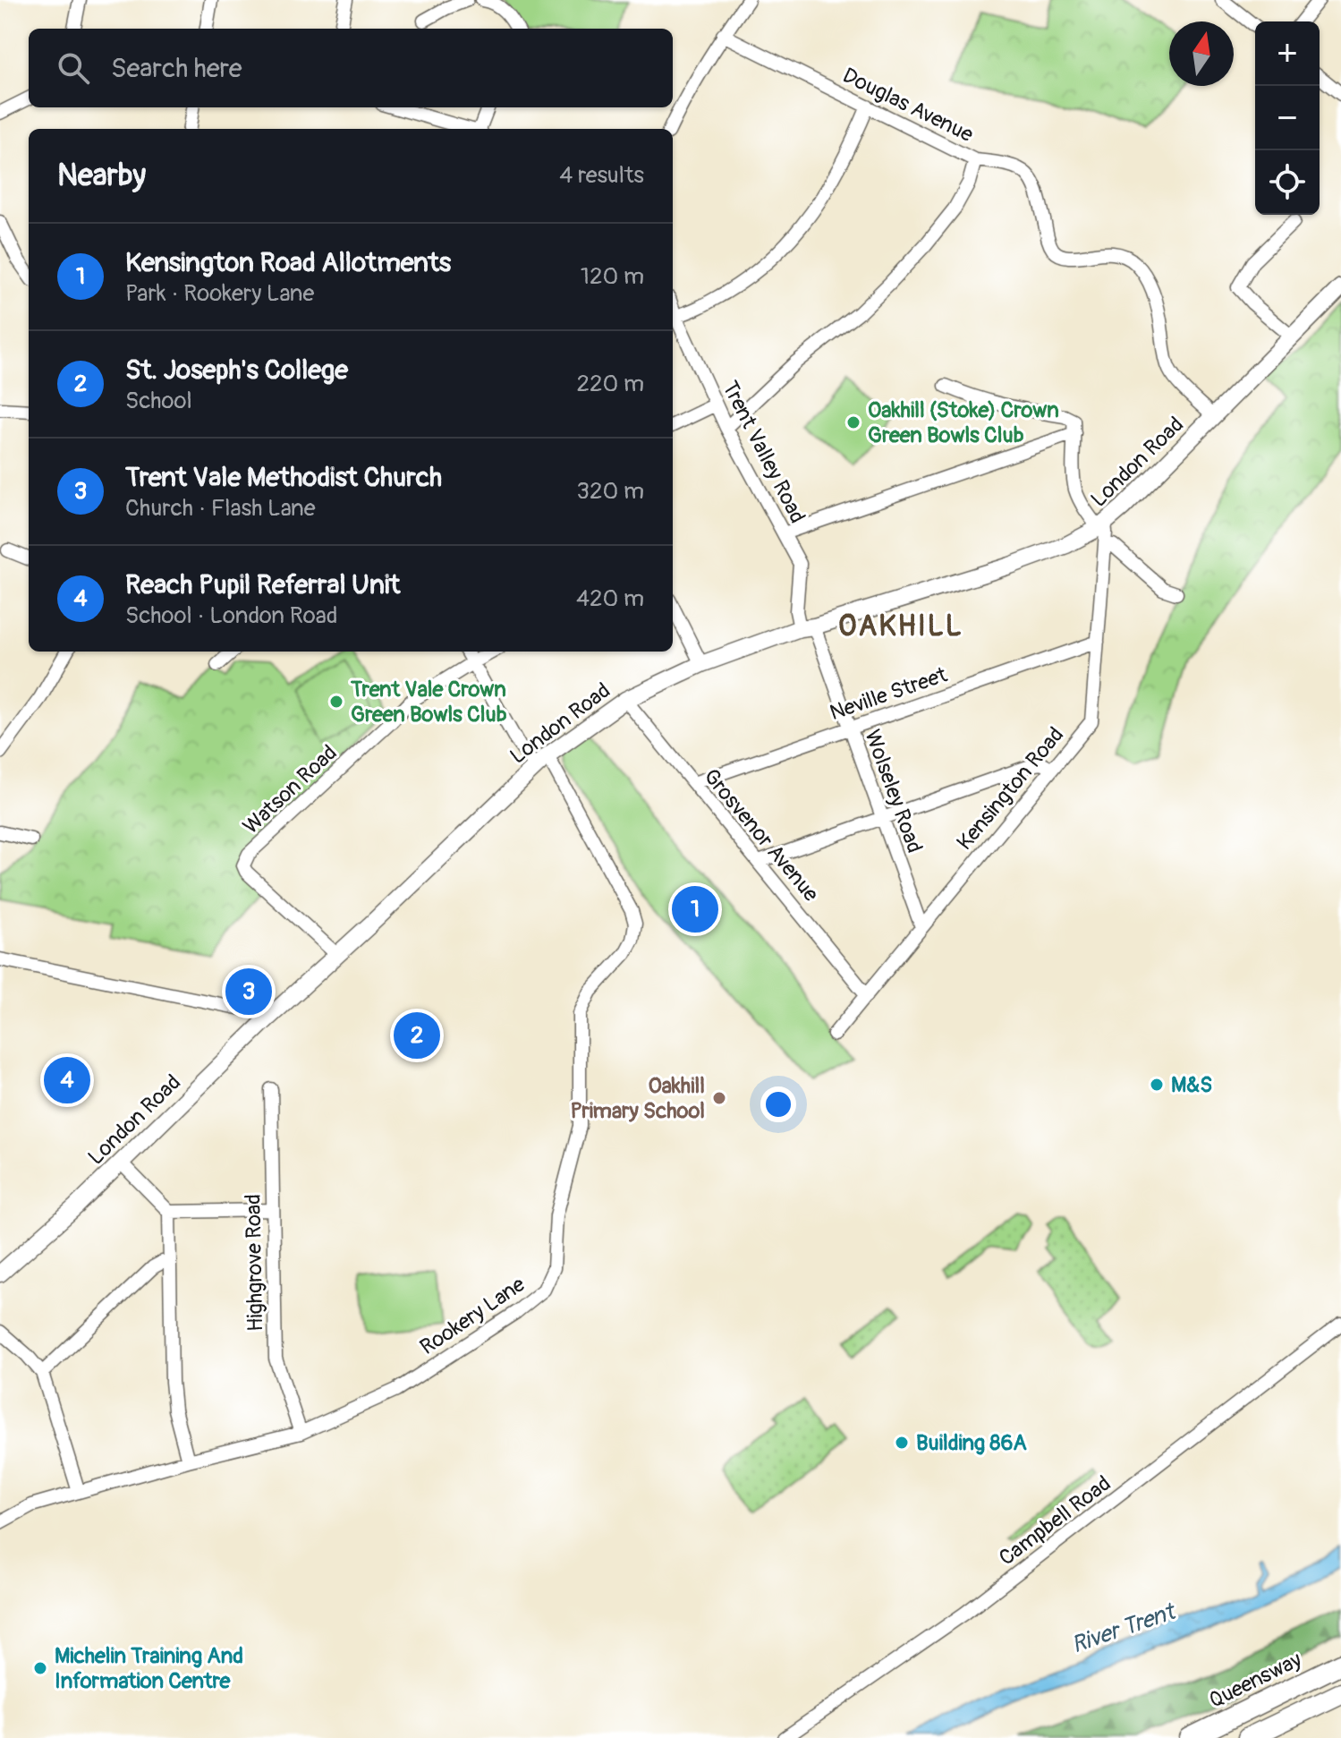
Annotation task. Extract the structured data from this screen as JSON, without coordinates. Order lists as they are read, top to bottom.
{
  "streets": {
    "highway": ["Queensway"],
    "main road": ["London Road"],
    "street": [
      "Douglas Avenue",
      "Trent Valley Road",
      "Neville Street",
      "Kensington Road",
      "Watson Road",
      "Wolseley Road",
      "Grosvenor Avenue",
      "Highgrove Road",
      "Rookery Lane",
      "Campbell Road"
    ]
  },
  "crossings": [
    ["Douglas Avenue", "Trent Valley Road"],
    ["Trent Valley Road", "London Road"],
    ["Trent Valley Road", "Wolseley Road"],
    ["London Road", "Kensington Road"],
    ["London Road", "Watson Road"],
    ["London Road", "Wolseley Road"],
    ["London Road", "Grosvenor Avenue"],
    ["London Road", "Rookery Lane"],
    ["Neville Street", "Kensington Road"],
    ["Neville Street", "Wolseley Road"],
    ["Neville Street", "Grosvenor Avenue"],
    ["Kensington Road", "Wolseley Road"],
    ["Kensington Road", "Grosvenor Avenue"],
    ["Watson Road", "Rookery Lane"],
    ["Highgrove Road", "Rookery Lane"]
  ],
  "districts": ["OAKHILL"],
  "water": ["River Trent"],
  "places": [
    "Oakhill (Stoke) Crown Green Bowls Club",
    "Trent Vale Crown Green Bowls Club",
    "M&S",
    "Oakhill Primary School",
    "Building 86A",
    "Michelin Training And Information Centre"
  ],
  "north": "top",
  "page": {
    "map_buttons": ["+", "−"],
    "search": "Search here",
    "heading": ["Nearby", "4 results"],
    "list": [
      {
        "mark": "1",
        "name": "Kensington Road Allotments",
        "note": "Park · Rookery Lane",
        "value": "120 m"
      },
      {
        "mark": "2",
        "name": "St. Joseph's College",
        "note": "School",
        "value": "220 m"
      },
      {
        "mark": "3",
        "name": "Trent Vale Methodist Church",
        "note": "Church · Flash Lane",
        "value": "320 m"
      },
      {
        "mark": "4",
        "name": "Reach Pupil Referral Unit",
        "note": "School · London Road",
        "value": "420 m"
      }
    ],
    "pins": [
      "1",
      "3",
      "2",
      "4"
    ]
  }
}
